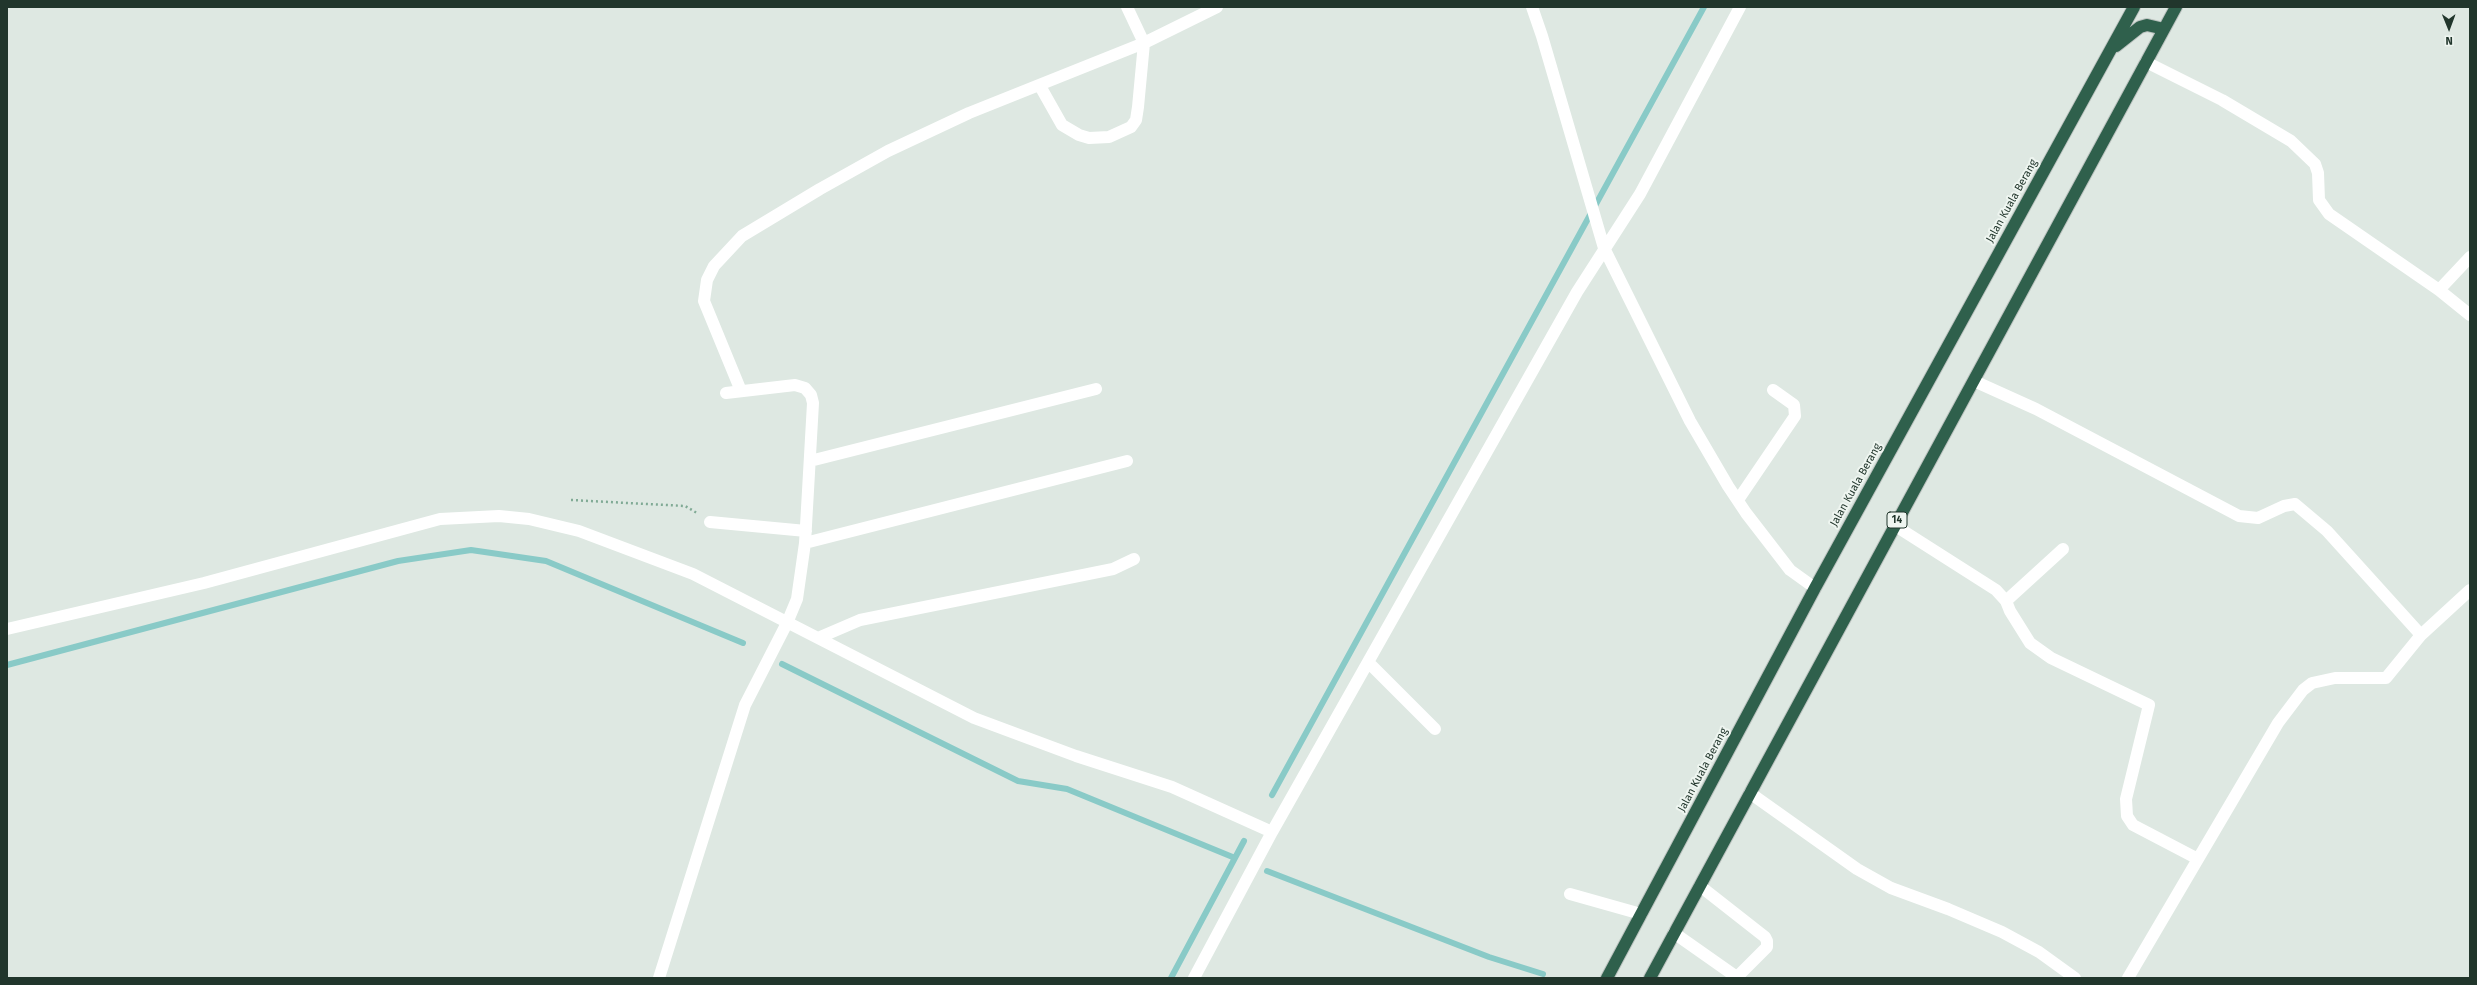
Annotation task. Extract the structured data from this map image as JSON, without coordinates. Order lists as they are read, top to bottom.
{
  "streets": {
    "highway": ["Jalan Kuala Berang", "14"]
  },
  "north": "bottom"
}
